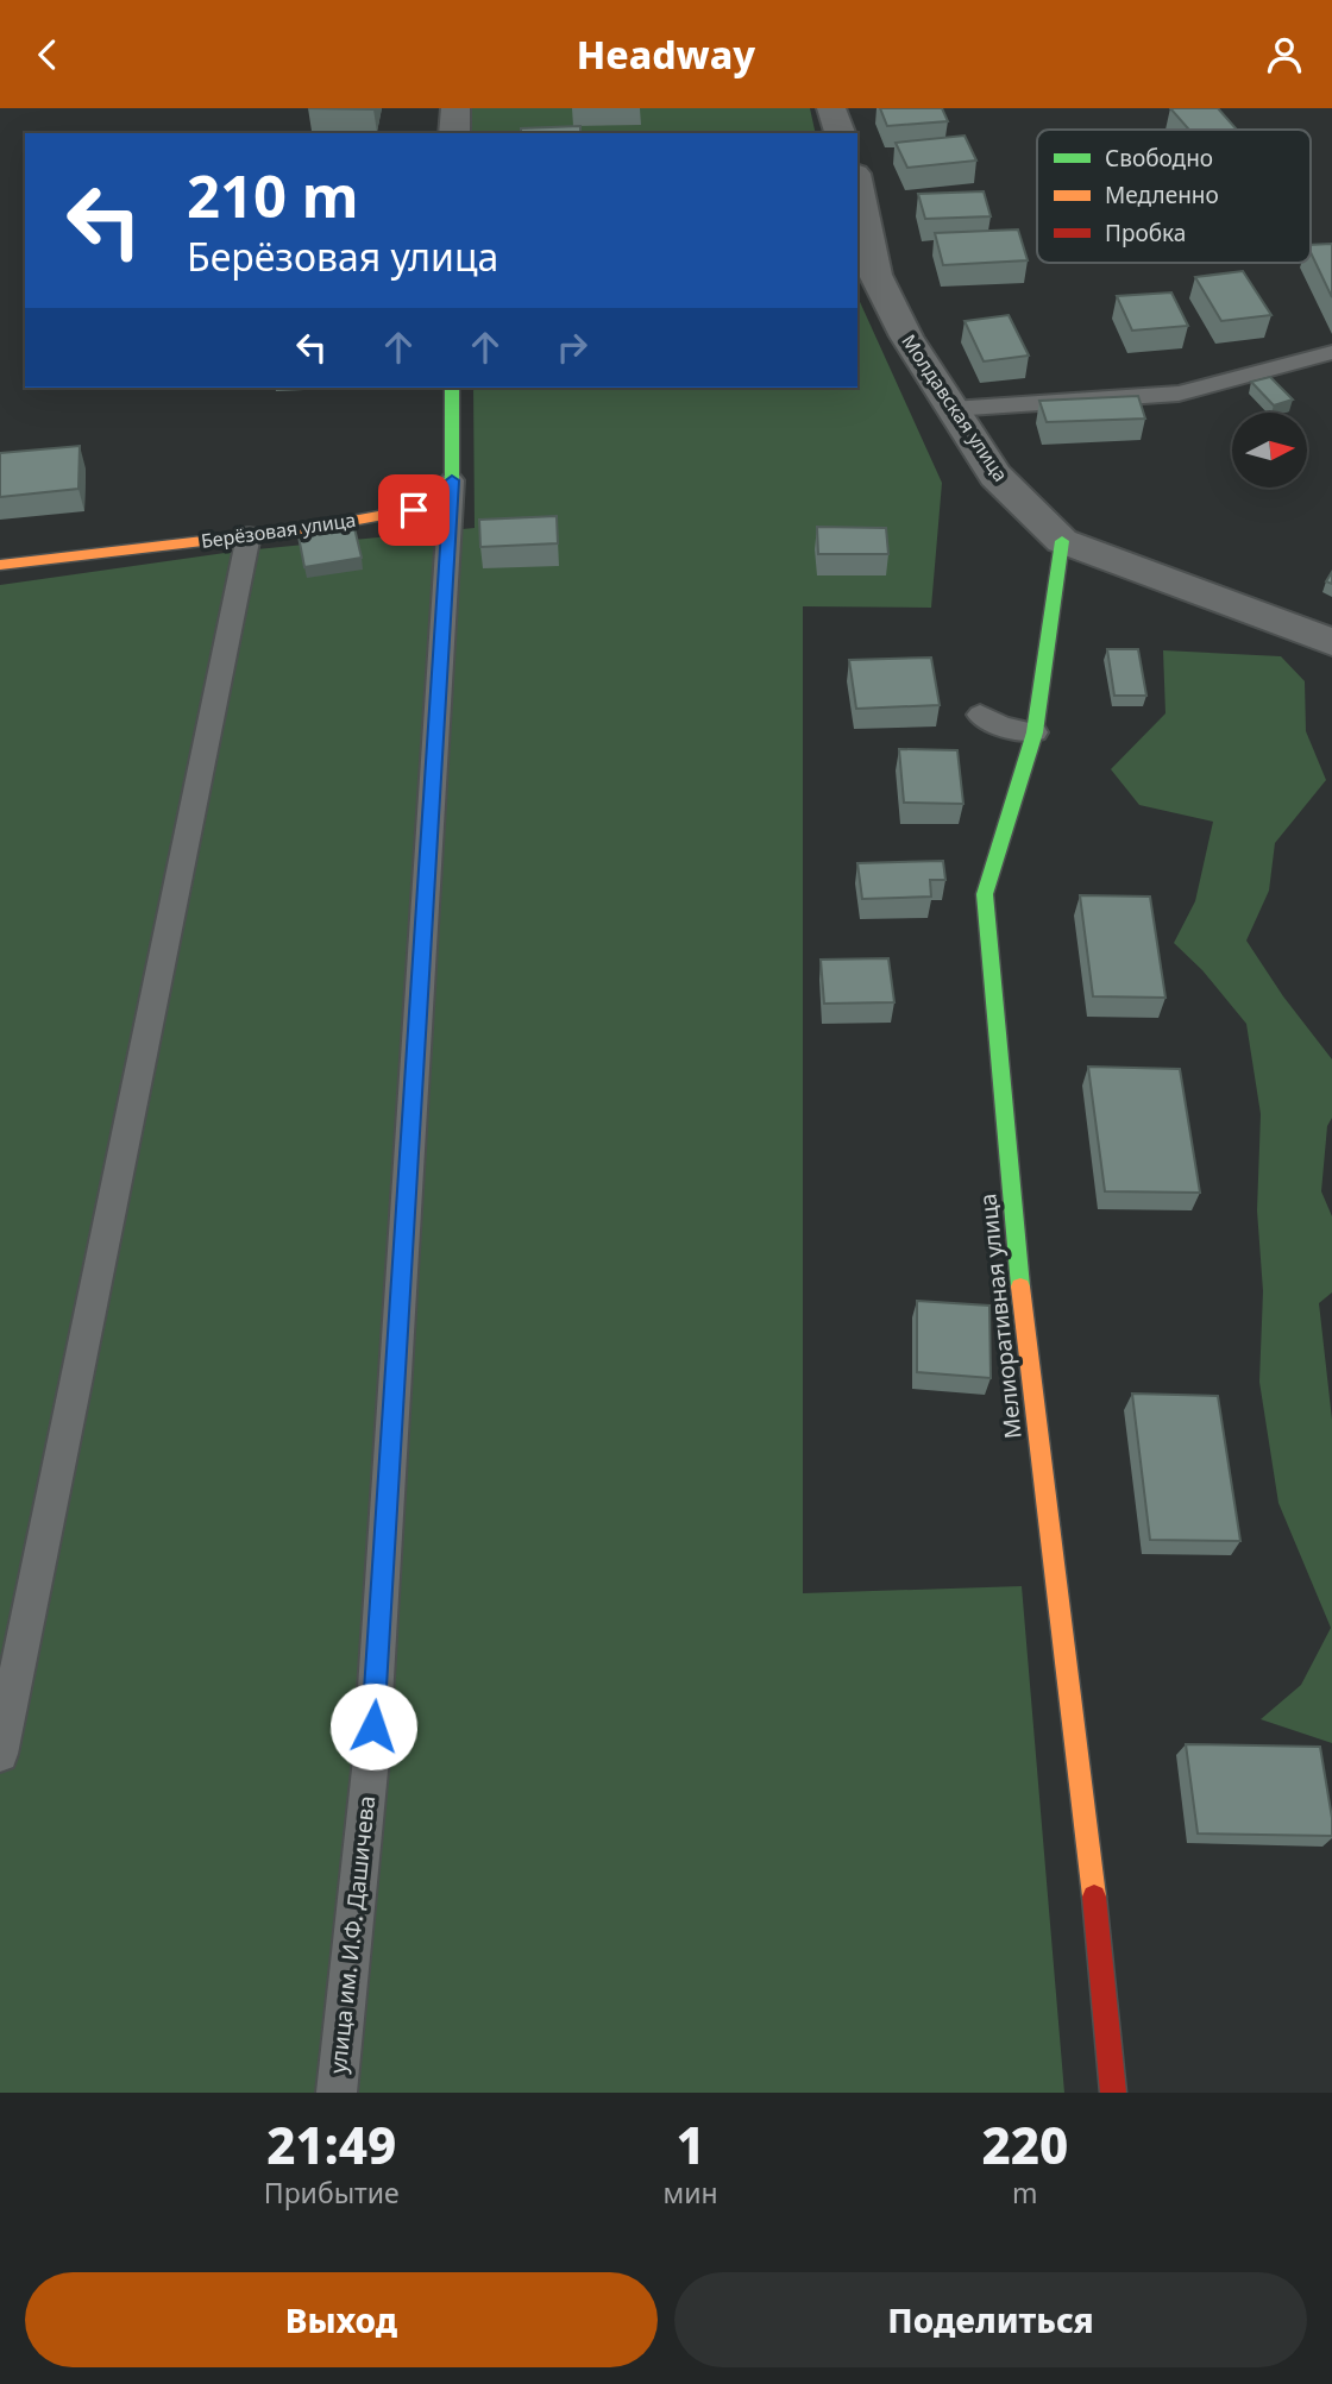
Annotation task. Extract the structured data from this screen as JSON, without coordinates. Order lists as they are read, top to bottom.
{
  "streets": {
    "street": ["Молдавская улица", "Берёзовая улица", "Мелиоративная улица"],
    "lane": ["улица им. И.Ф. Дашичева"]
  },
  "crossings": [
    ["Молдавская улица", "Мелиоративная улица"],
    ["Берёзовая улица", "улица им. И.Ф. Дашичева"]
  ],
  "legend": ["Свободно", "Медленно", "Пробка"],
  "north": "right",
  "page": {
    "header": "Headway",
    "turn": ["210 m", "Берёзовая улица"],
    "eta": [
      "21:49",
      "Прибытие",
      "1",
      "мин",
      "220",
      "m"
    ],
    "buttons": ["Выход", "Поделиться"]
  }
}
